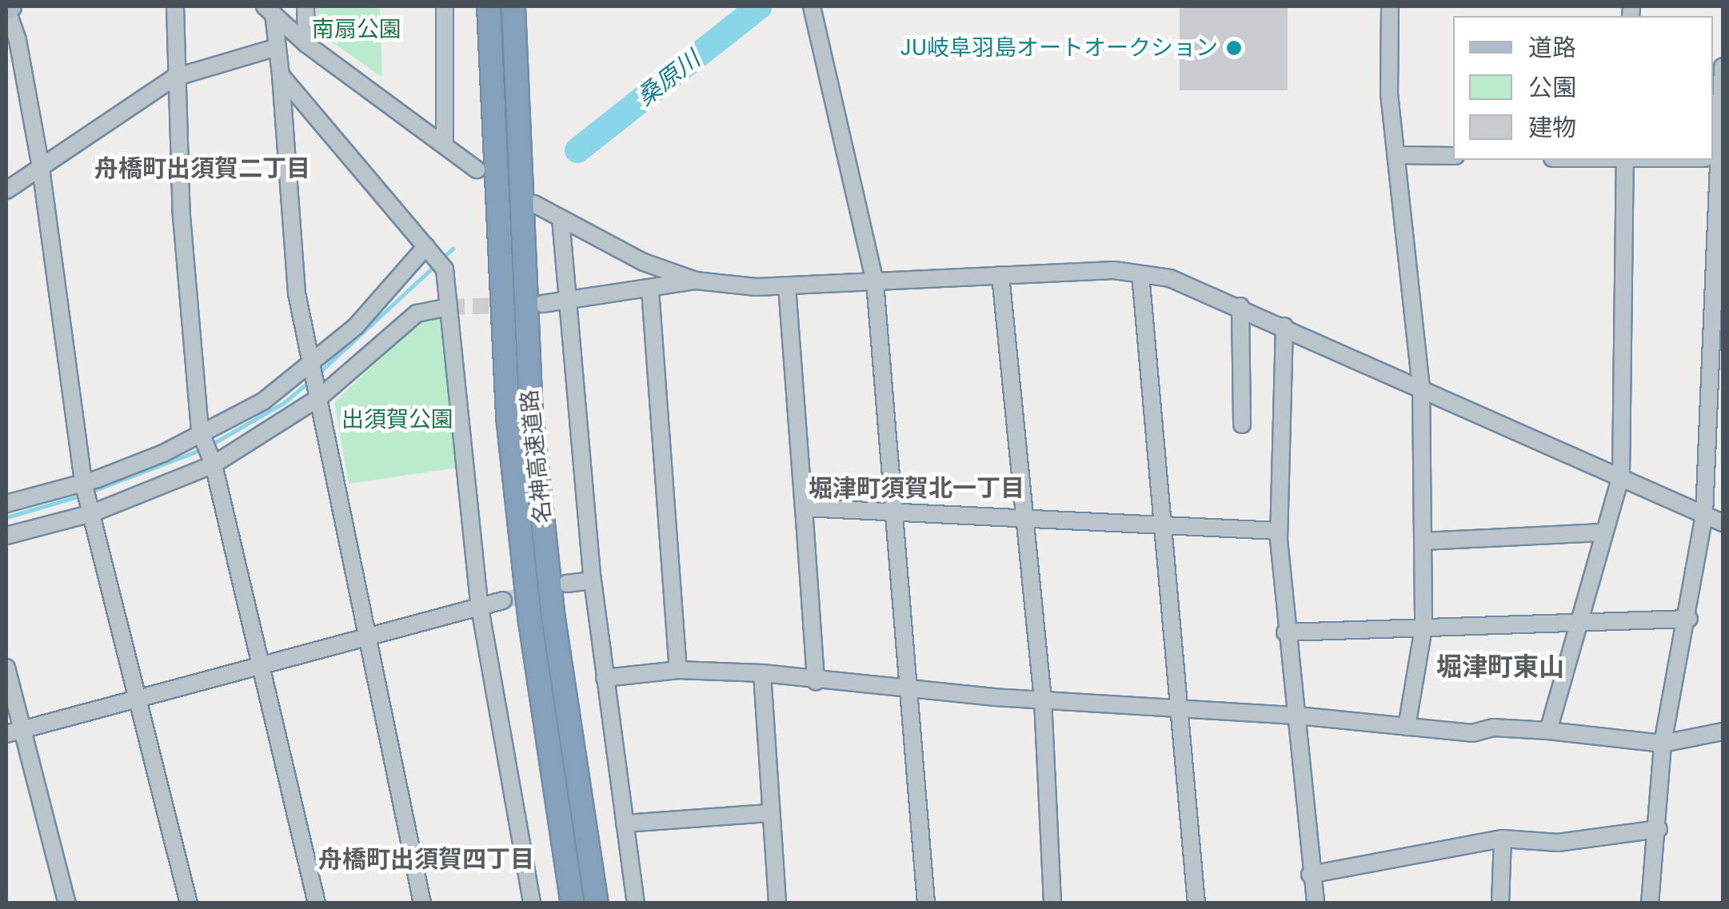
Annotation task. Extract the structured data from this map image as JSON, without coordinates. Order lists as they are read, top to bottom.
{
  "streets": {
    "highway": ["名神高速道路"]
  },
  "districts": [
    "舟橋町出須賀二丁目",
    "堀津町須賀北一丁目",
    "堀津町東山",
    "舟橋町出須賀四丁目"
  ],
  "water": ["桑原川"],
  "parks": ["南扇公園", "出須賀公園"],
  "places": ["JU岐阜羽島オートオークション"],
  "legend": ["道路", "公園", "建物"]
}
